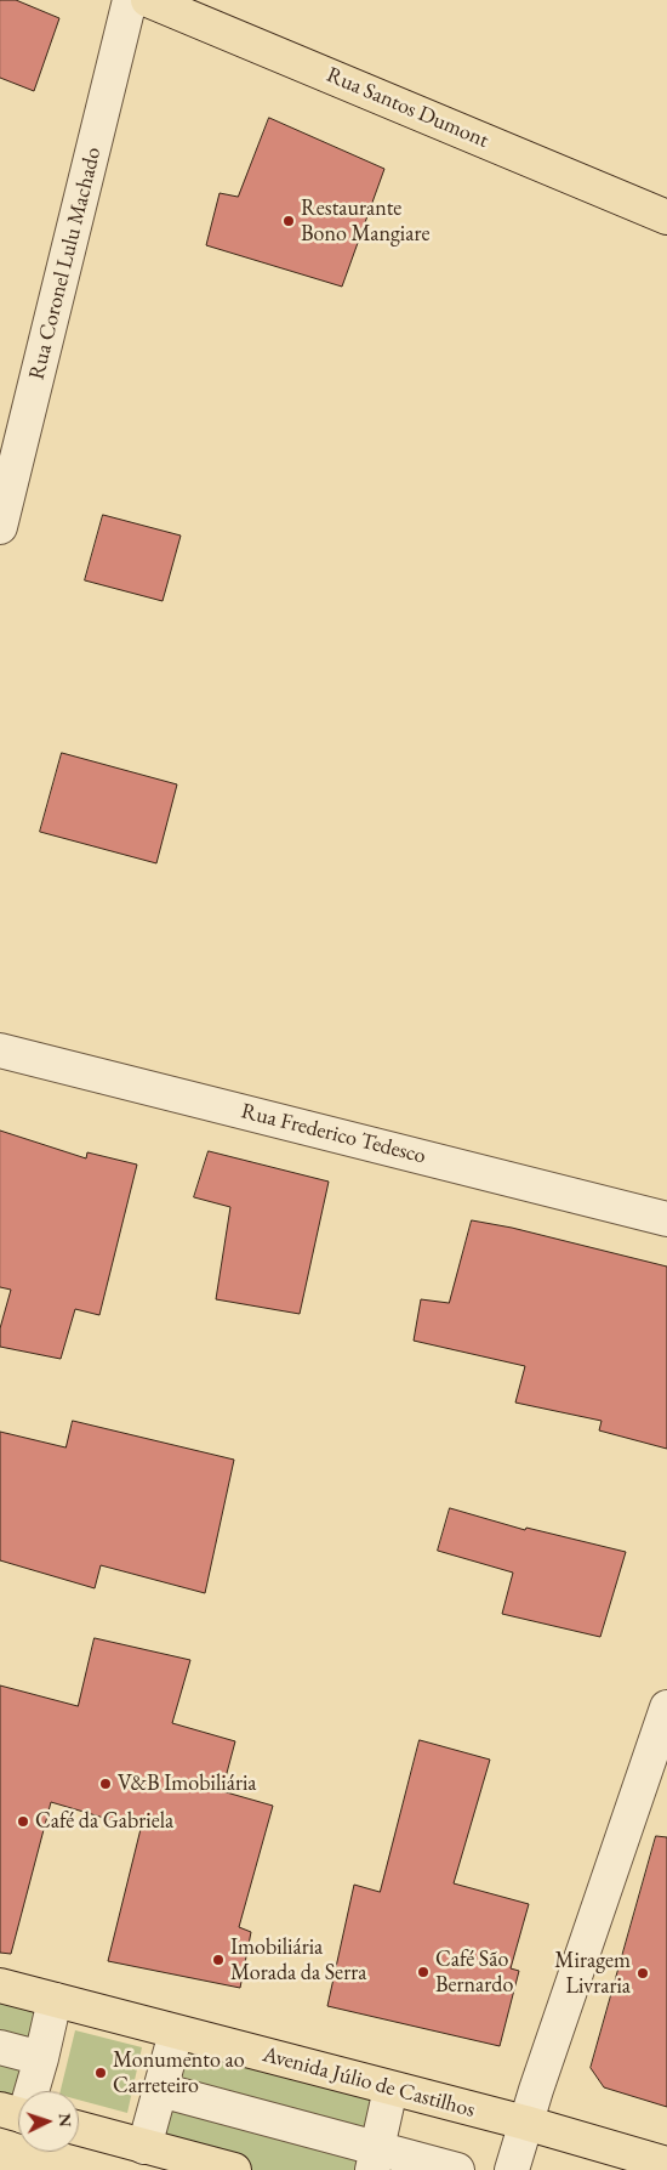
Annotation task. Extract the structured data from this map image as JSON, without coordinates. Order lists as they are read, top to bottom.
{
  "streets": {
    "main road": ["Rua Santos Dumont", "Avenida Júlio de Castilhos"],
    "street": ["Rua Coronel Lulu Machado", "Rua Frederico Tedesco"]
  },
  "places": [
    "Restaurante Bono Mangiare",
    "V&B Imobiliária",
    "Café da Gabriela",
    "Imobiliária Morada da Serra",
    "Café São Bernardo",
    "Miragem Livraria",
    "Monumento ao Carreteiro"
  ],
  "north": "right"
}
